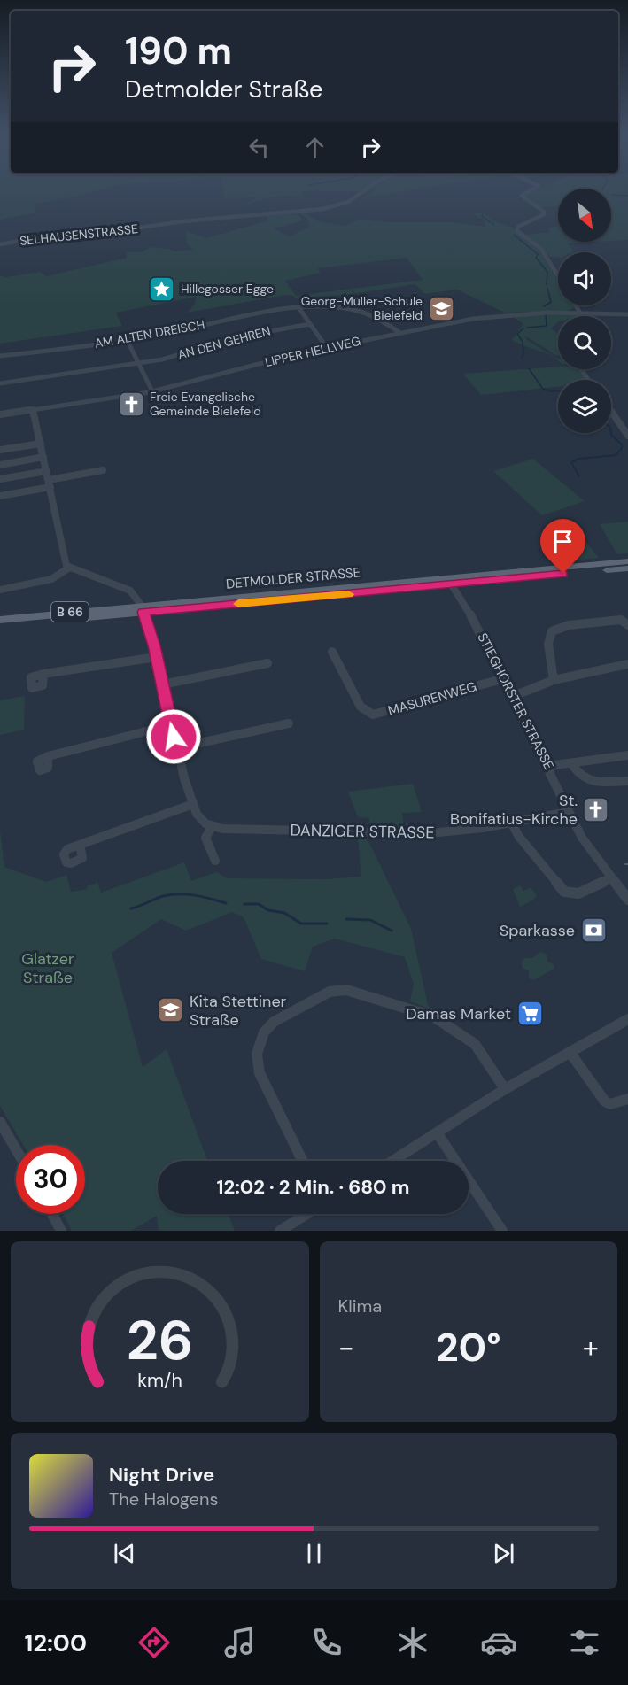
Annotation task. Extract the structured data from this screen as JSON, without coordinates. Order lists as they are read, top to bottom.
{
  "streets": {
    "main road": ["DETMOLDER STRASSE", "B 66"],
    "street": [
      "SELHAUSENSTRASSE",
      "AM ALTEN DREISCH",
      "AN DEN GEHREN",
      "LIPPER HELLWEG",
      "MASURENWEG",
      "STIEGHORSTER STRASSE",
      "DANZIGER STRASSE"
    ]
  },
  "crossings": [
    ["AM ALTEN DREISCH", "LIPPER HELLWEG"],
    ["DETMOLDER STRASSE", "STIEGHORSTER STRASSE"],
    ["MASURENWEG", "STIEGHORSTER STRASSE"],
    ["STIEGHORSTER STRASSE", "DANZIGER STRASSE"]
  ],
  "parks": ["Glatzer Straße"],
  "places": {
    "place": ["Hillegosser Egge"],
    "school or university": ["Georg-Müller-Schule Bielefeld", "Kita Stettiner Straße"],
    "church": ["Freie Evangelische Gemeinde Bielefeld", "St. Bonifatius-Kirche"],
    "bank": ["Sparkasse"],
    "supermarket": ["Damas Market"]
  },
  "north": "bottom right",
  "page": {
    "turn": ["190 m", "Detmolder Straße"],
    "limit": "30",
    "trip": "12:02 · 2 Min. · 680 m",
    "tile": "Klima",
    "heat": ["−", "20°", "+"],
    "song": ["Night Drive", "The Halogens"],
    "tabs": "12:00",
    "gauge": ["26", "km/h"]
  }
}
